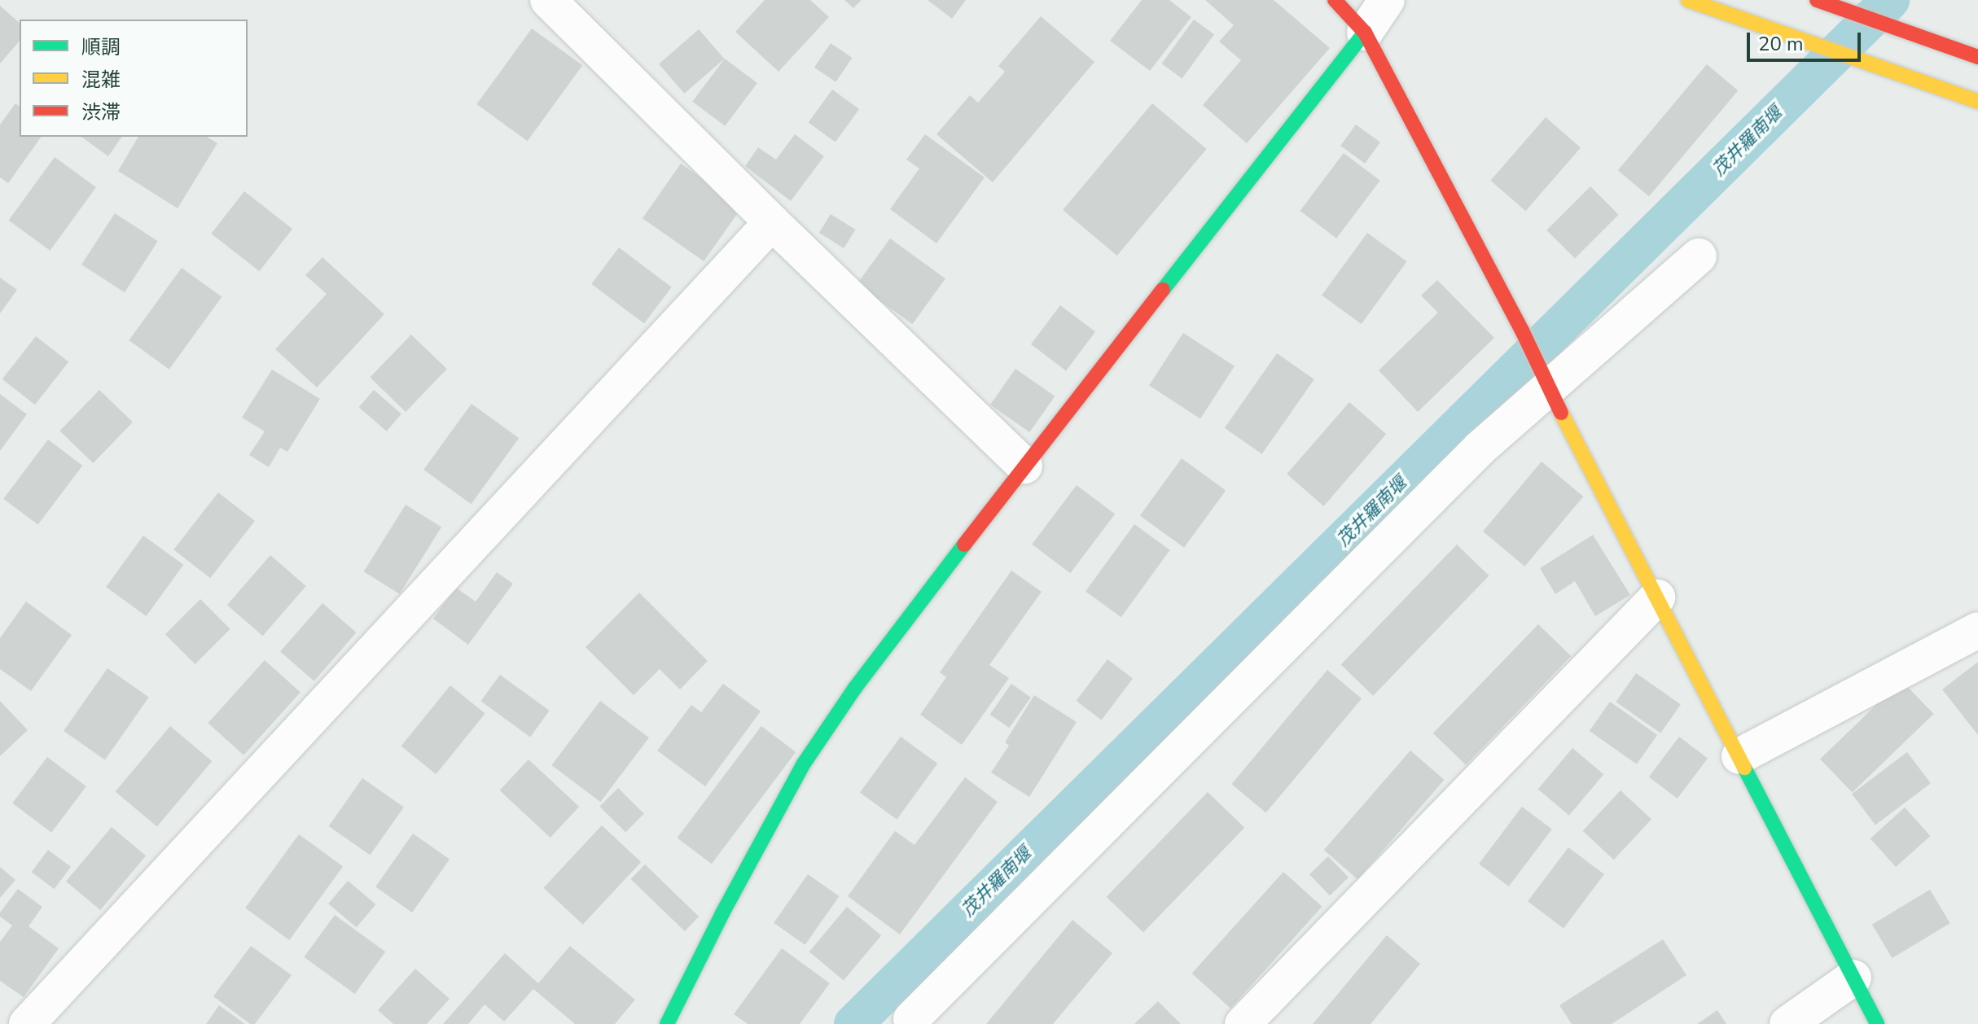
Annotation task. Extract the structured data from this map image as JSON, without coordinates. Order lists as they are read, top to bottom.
{
  "water": ["茂井羅南堰"],
  "legend": ["順調", "混雑", "渋滞"],
  "scale_bar": "20 m"
}
